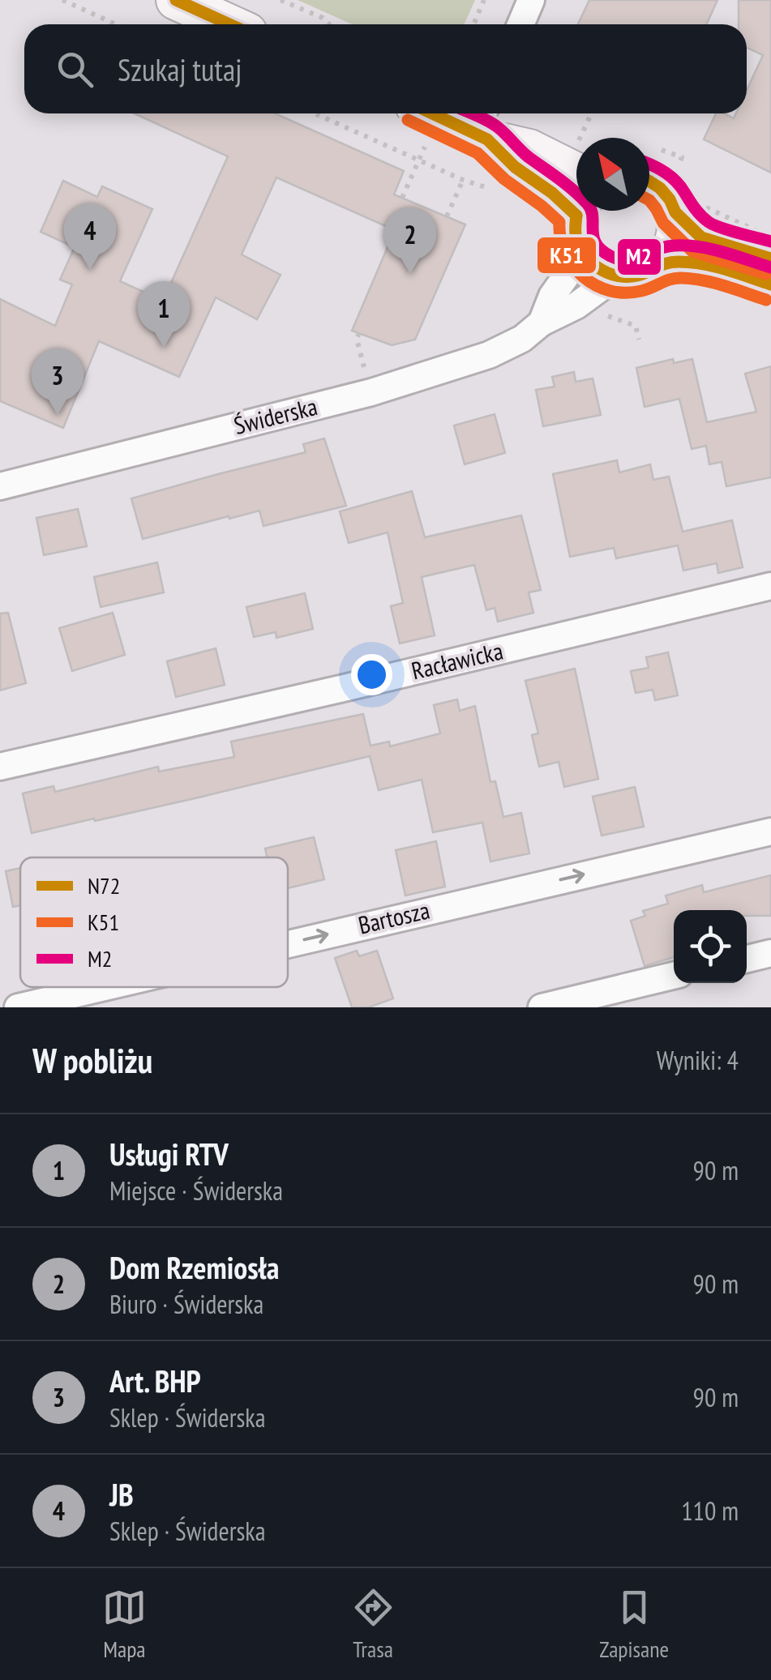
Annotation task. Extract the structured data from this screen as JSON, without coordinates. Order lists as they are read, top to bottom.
{
  "streets": {
    "street": ["Świderska", "Racławicka", "Bartosza"]
  },
  "one_way": ["Bartosza"],
  "lines": ["transit line N72", "transit line M2", "transit line K51"],
  "legend": ["N72", "K51", "M2"],
  "north": "top left",
  "page": {
    "search": "Szukaj tutaj",
    "pins": [
      "4",
      "2",
      "1",
      "3"
    ],
    "heading": ["W pobliżu", "Wyniki: 4"],
    "list": [
      {
        "mark": "1",
        "name": "Usługi RTV",
        "note": "Miejsce · Świderska",
        "value": "90 m"
      },
      {
        "mark": "2",
        "name": "Dom Rzemiosła",
        "note": "Biuro · Świderska",
        "value": "90 m"
      },
      {
        "mark": "3",
        "name": "Art. BHP",
        "note": "Sklep · Świderska",
        "value": "90 m"
      },
      {
        "mark": "4",
        "name": "JB",
        "note": "Sklep · Świderska",
        "value": "110 m"
      }
    ],
    "nav": ["Mapa", "Trasa", "Zapisane"]
  }
}
